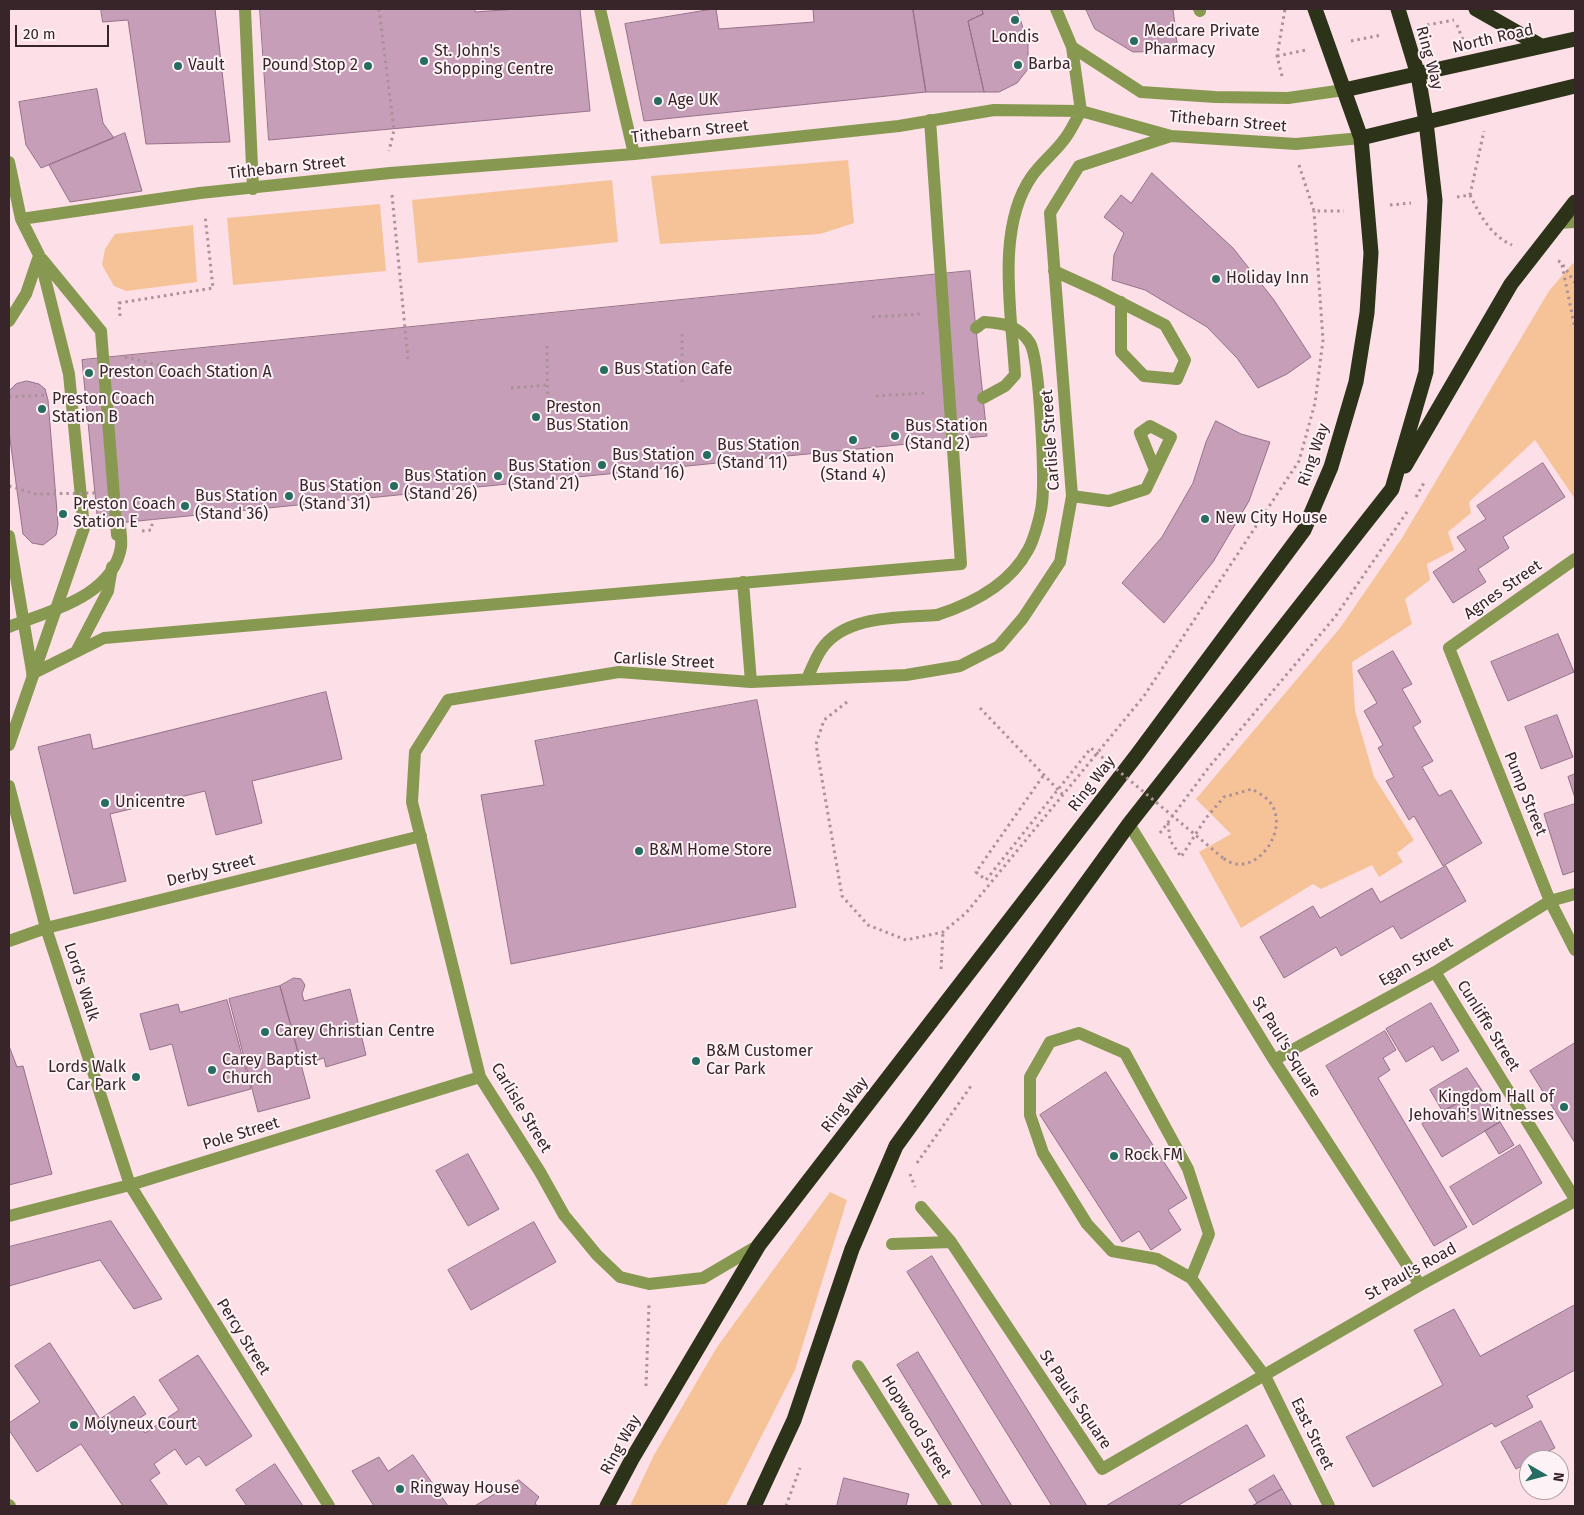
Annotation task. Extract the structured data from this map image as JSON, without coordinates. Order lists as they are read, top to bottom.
{
  "streets": {
    "highway": ["North Road", "Ring Way"],
    "street": [
      "Tithebarn Street",
      "Carlisle Street",
      "Agnes Street",
      "Pump Street",
      "Derby Street",
      "Egan Street",
      "Lord's Walk",
      "Cunliffe Street",
      "St Paul's Square",
      "Pole Street",
      "St Paul's Road",
      "Percy Street",
      "Hopwood Street",
      "East Street"
    ]
  },
  "crossings": [
    ["North Road", "Ring Way"],
    ["North Road", "Tithebarn Street"],
    ["Ring Way", "Tithebarn Street"],
    ["Ring Way", "Carlisle Street"],
    ["Ring Way", "St Paul's Square"],
    ["Tithebarn Street", "Carlisle Street"],
    ["Carlisle Street", "Derby Street"],
    ["Carlisle Street", "Pole Street"],
    ["Agnes Street", "Pump Street"],
    ["Pump Street", "Egan Street"],
    ["Derby Street", "Lord's Walk"],
    ["Egan Street", "Cunliffe Street"],
    ["Egan Street", "St Paul's Square"],
    ["Lord's Walk", "Pole Street"],
    ["Lord's Walk", "Percy Street"],
    ["Cunliffe Street", "St Paul's Road"],
    ["St Paul's Square", "St Paul's Road"],
    ["St Paul's Square", "East Street"],
    ["Pole Street", "Percy Street"],
    ["St Paul's Road", "East Street"]
  ],
  "places": [
    "Londis",
    "Medcare Private Pharmacy",
    "St. John's Shopping Centre",
    "Barba",
    "Vault",
    "Pound Stop 2",
    "Age UK",
    "Holiday Inn",
    "Bus Station Cafe",
    "Preston Coach Station A",
    "Preston Coach Station B",
    "Preston Bus Station",
    "Bus Station (Stand 2)",
    "Bus Station (Stand 4)",
    "Bus Station (Stand 11)",
    "Bus Station (Stand 16)",
    "Bus Station (Stand 21)",
    "Bus Station (Stand 26)",
    "Bus Station (Stand 31)",
    "Bus Station (Stand 36)",
    "Preston Coach Station E",
    "New City House",
    "Unicentre",
    "B&M Home Store",
    "Carey Christian Centre",
    "B&M Customer Car Park",
    "Carey Baptist Church",
    "Lords Walk Car Park",
    "Kingdom Hall of Jehovah's Witnesses",
    "Rock FM",
    "Molyneux Court",
    "Ringway House"
  ],
  "scale_bar": "20 m",
  "north": "right"
}
